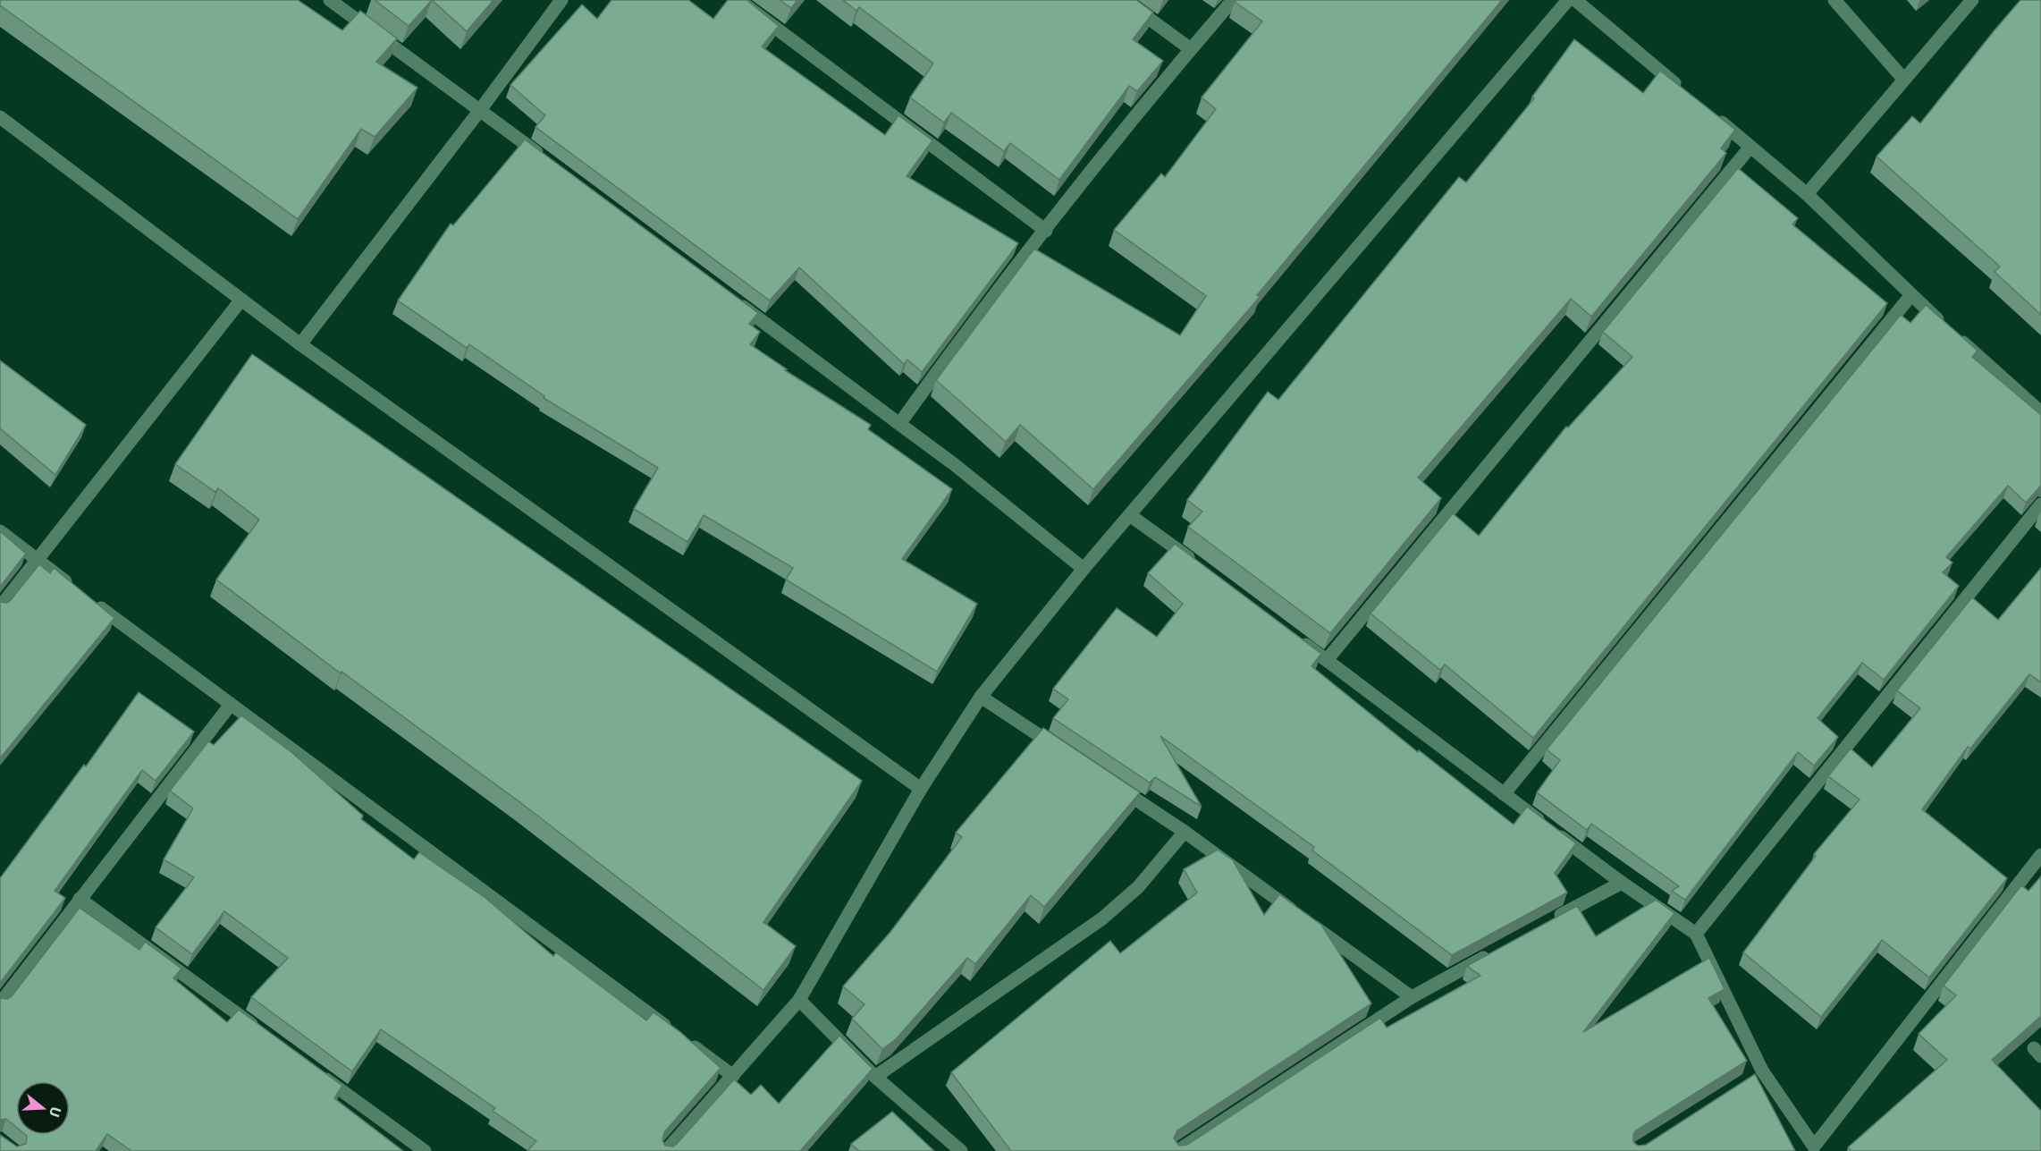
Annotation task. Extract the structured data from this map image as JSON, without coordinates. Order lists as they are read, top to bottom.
{
  "north": "right"
}
